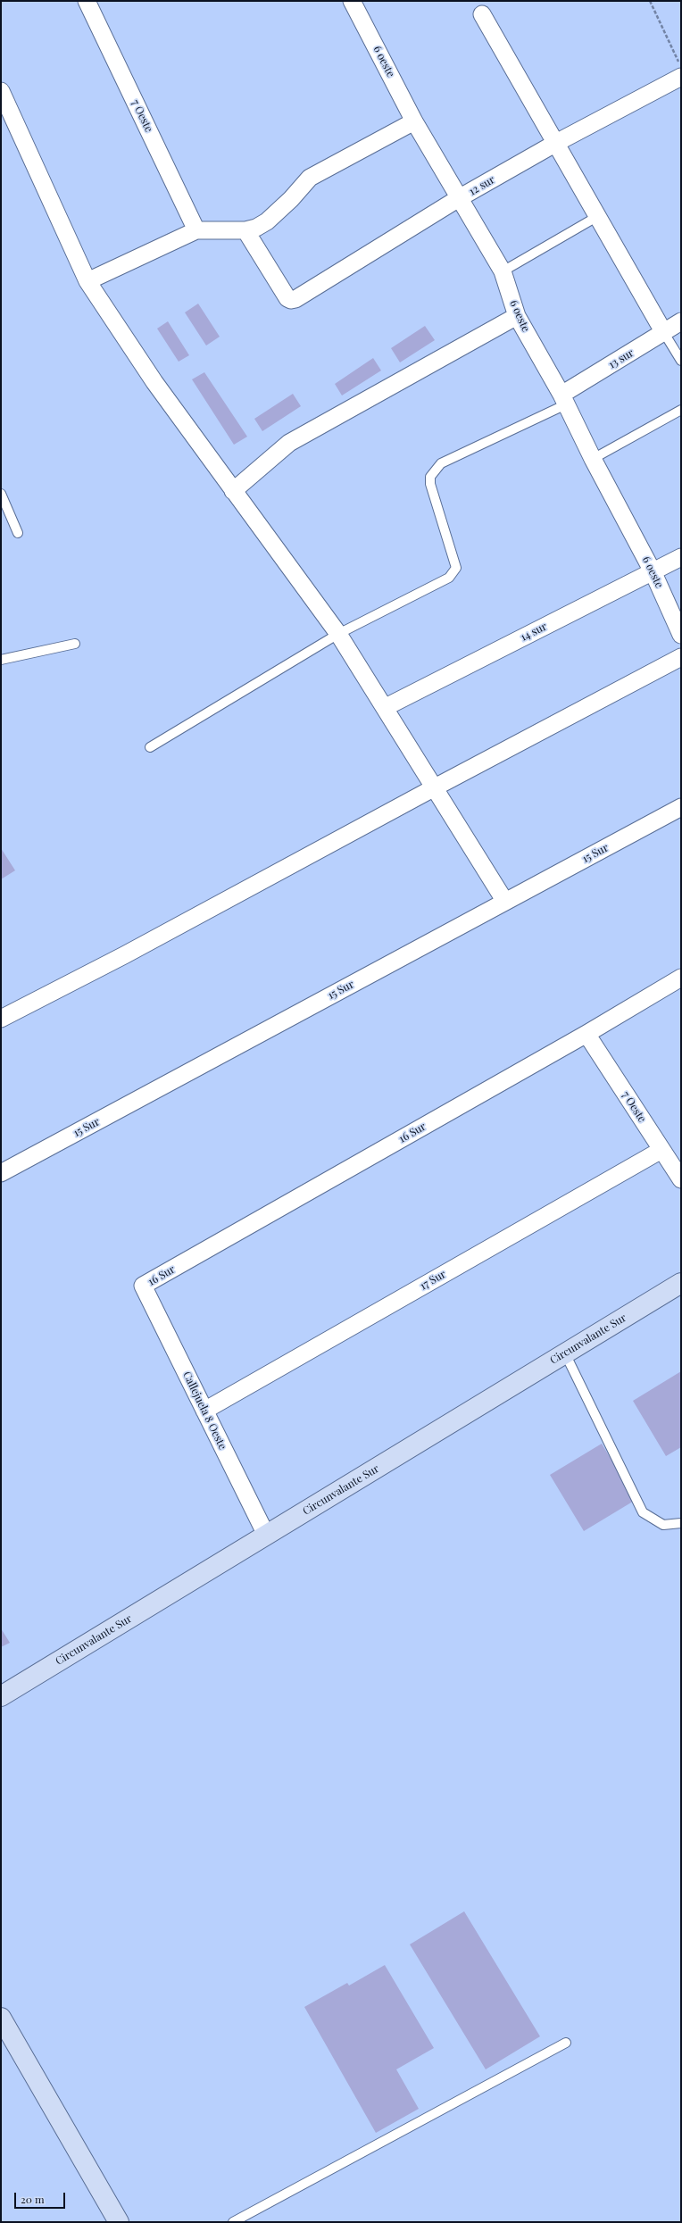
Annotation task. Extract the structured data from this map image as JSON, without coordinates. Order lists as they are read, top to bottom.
{
  "streets": {
    "main road": ["Circunvalante Sur"],
    "street": [
      "6 oeste",
      "7 Oeste",
      "12 sur",
      "13 sur",
      "14 sur",
      "15 Sur",
      "16 Sur",
      "17 Sur",
      "Callejuela 8 Oeste"
    ]
  },
  "crossings": [
    ["6 oeste", "12 sur"],
    ["6 oeste", "13 sur"],
    ["6 oeste", "14 sur"],
    ["7 Oeste", "16 Sur"],
    ["7 Oeste", "17 Sur"],
    ["16 Sur", "Callejuela 8 Oeste"],
    ["17 Sur", "Callejuela 8 Oeste"],
    ["Circunvalante Sur", "Callejuela 8 Oeste"]
  ],
  "scale_bar": "20 m"
}
